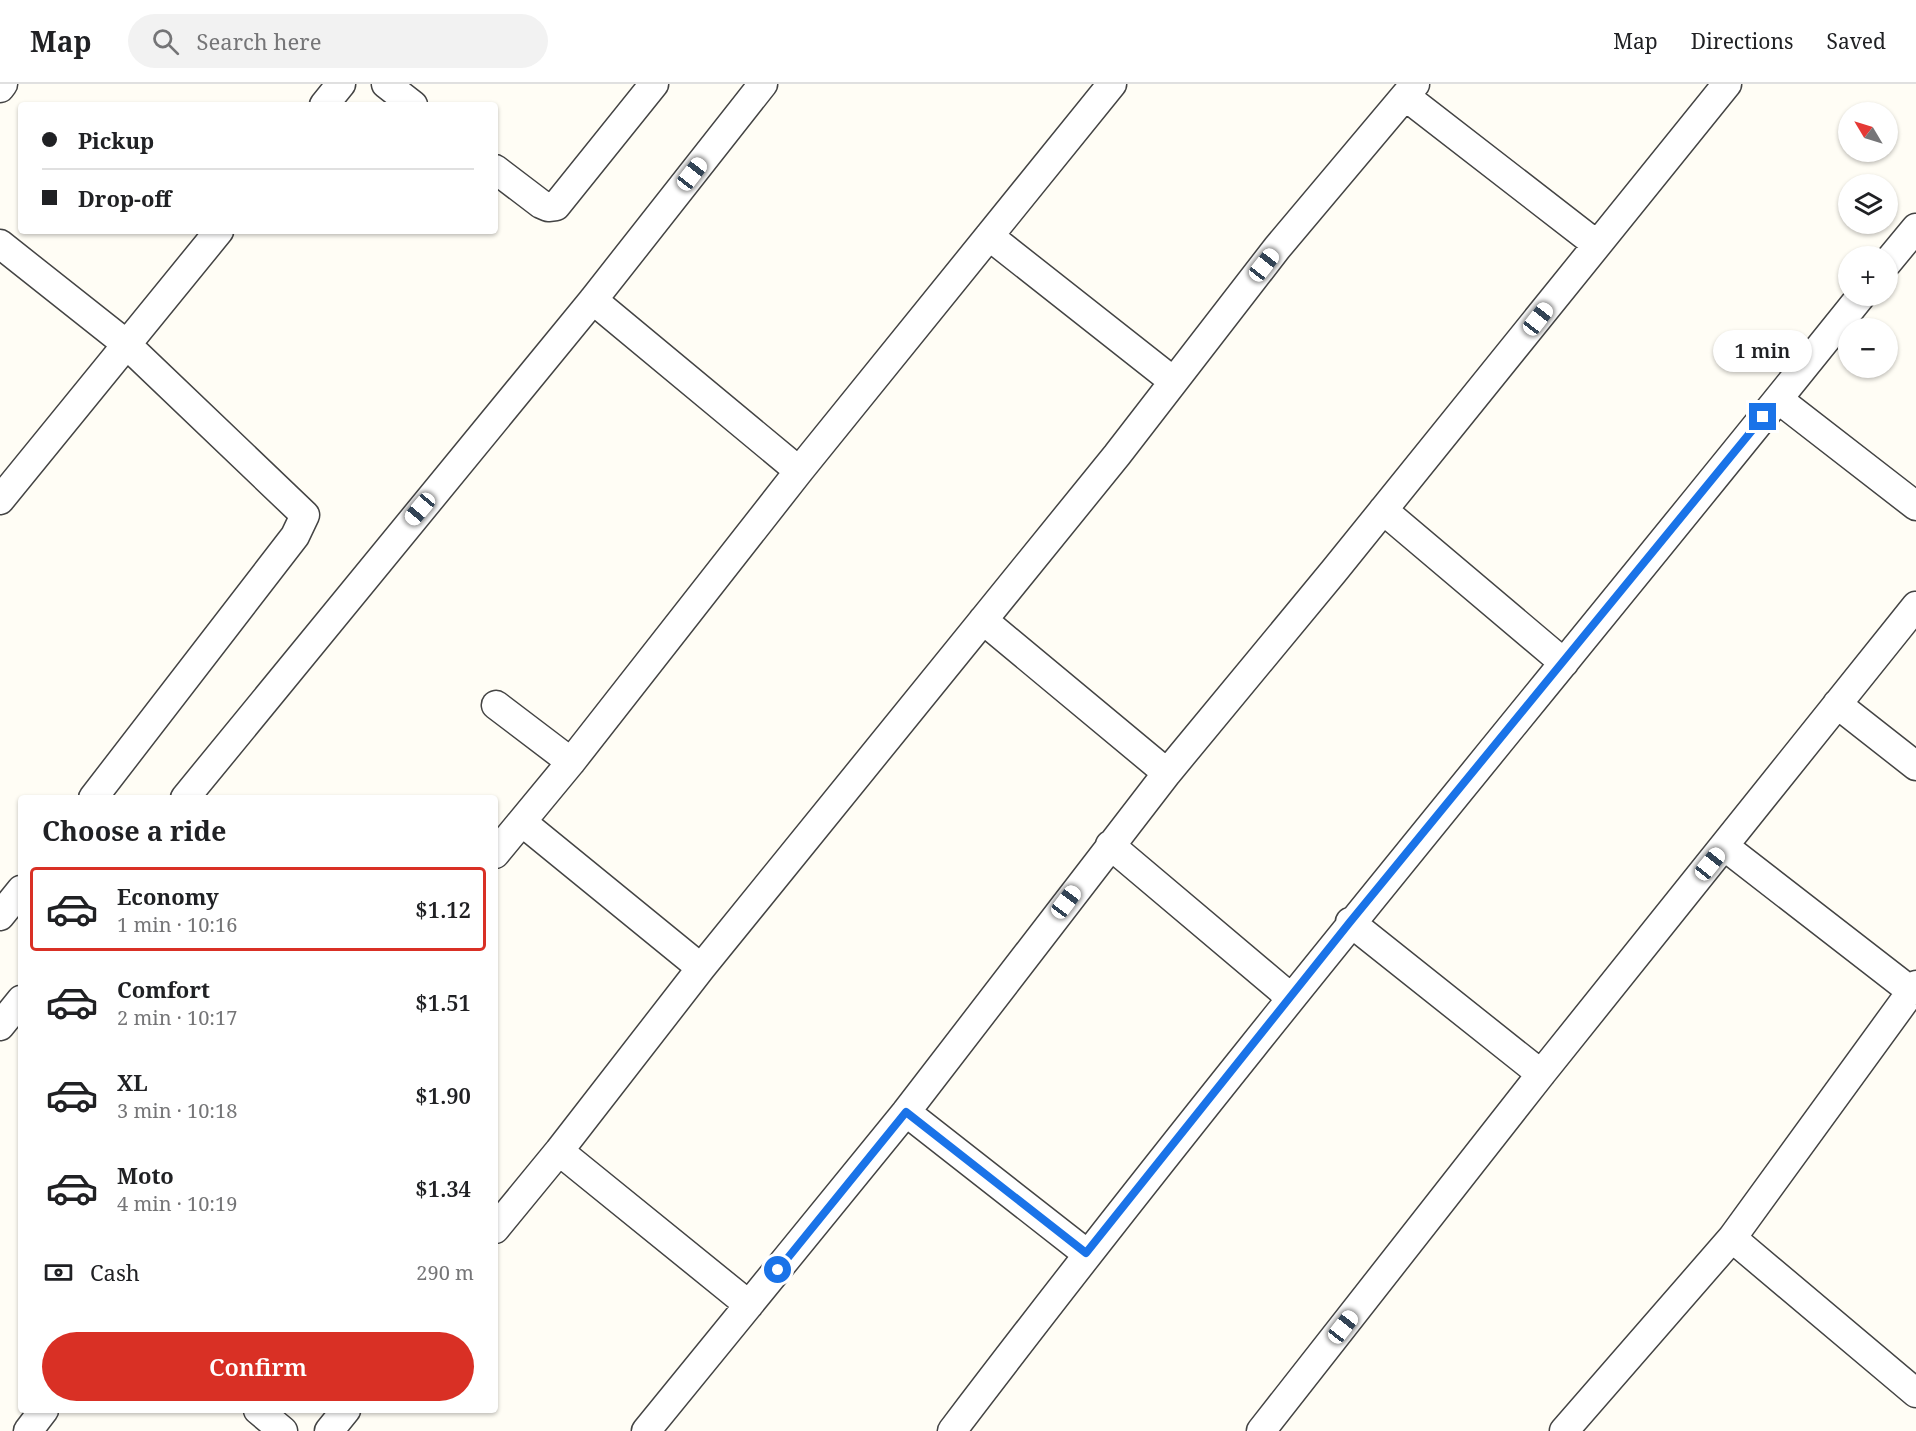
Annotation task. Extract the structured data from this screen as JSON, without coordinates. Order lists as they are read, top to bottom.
{
  "north": "top left",
  "page": {
    "header": "Map",
    "search": "Search here",
    "nav": ["Map", "Directions", "Saved"],
    "map_buttons": ["+", "−"],
    "banner": ["Pickup", "Drop-off"],
    "bubble": "1 min",
    "heading": "Choose a ride",
    "list": [
      {
        "name": "Economy",
        "note": "1 min · 10:16",
        "value": "$1.12"
      },
      {
        "name": "Comfort",
        "note": "2 min · 10:17",
        "value": "$1.51"
      },
      {
        "name": "XL",
        "note": "3 min · 10:18",
        "value": "$1.90"
      },
      {
        "name": "Moto",
        "note": "4 min · 10:19",
        "value": "$1.34"
      }
    ],
    "pay": ["Cash", "290 m"],
    "buttons": "Confirm"
  }
}
